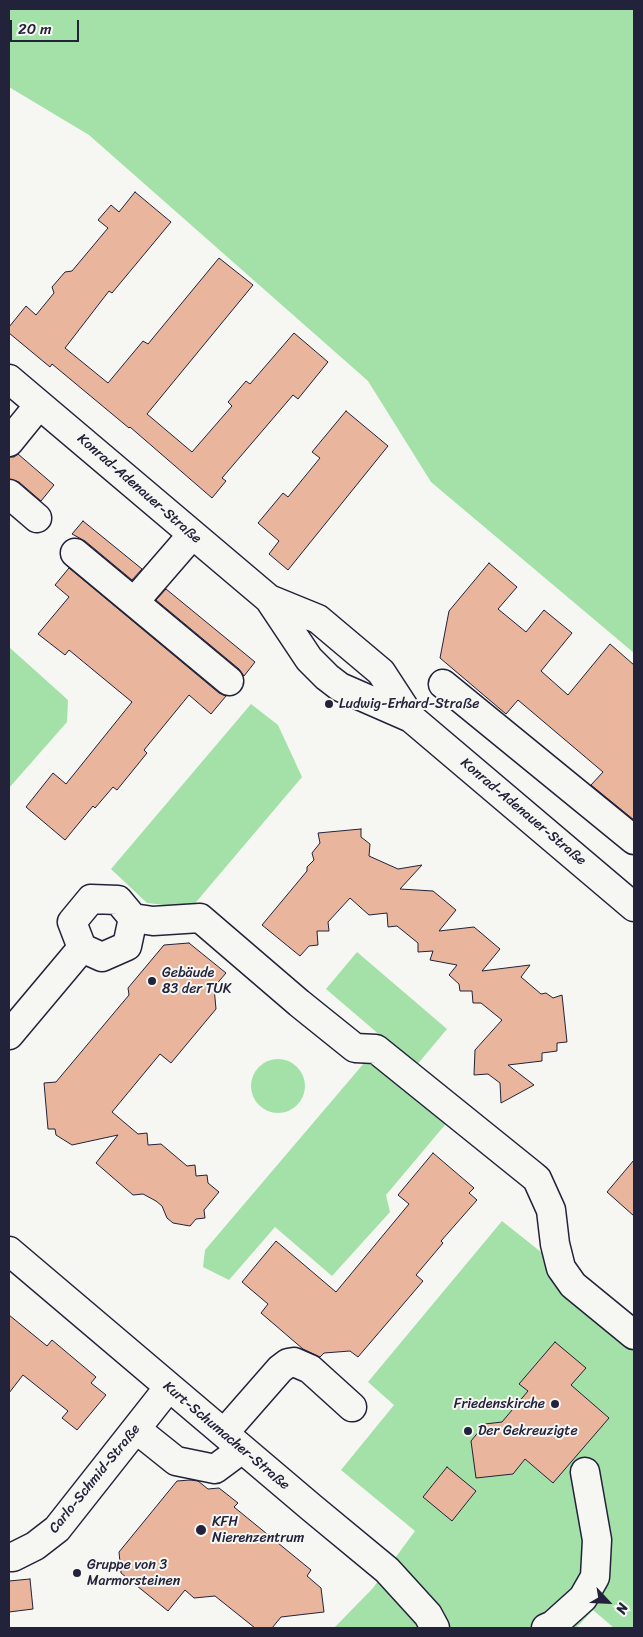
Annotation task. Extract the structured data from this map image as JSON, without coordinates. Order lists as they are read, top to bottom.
{
  "streets": {
    "street": ["Konrad-Adenauer-Straße", "Kurt-Schumacher-Straße", "Carlo-Schmid-Straße"]
  },
  "crossings": [
    ["Kurt-Schumacher-Straße", "Carlo-Schmid-Straße"]
  ],
  "places": [
    "Ludwig-Erhard-Straße",
    "Gebäude 83 der TUK",
    "Friedenskirche",
    "Der Gekreuzigte",
    "KFH Nierenzentrum",
    "Gruppe von 3 Marmorsteinen"
  ],
  "scale_bar": "20 m",
  "north": "bottom right"
}
